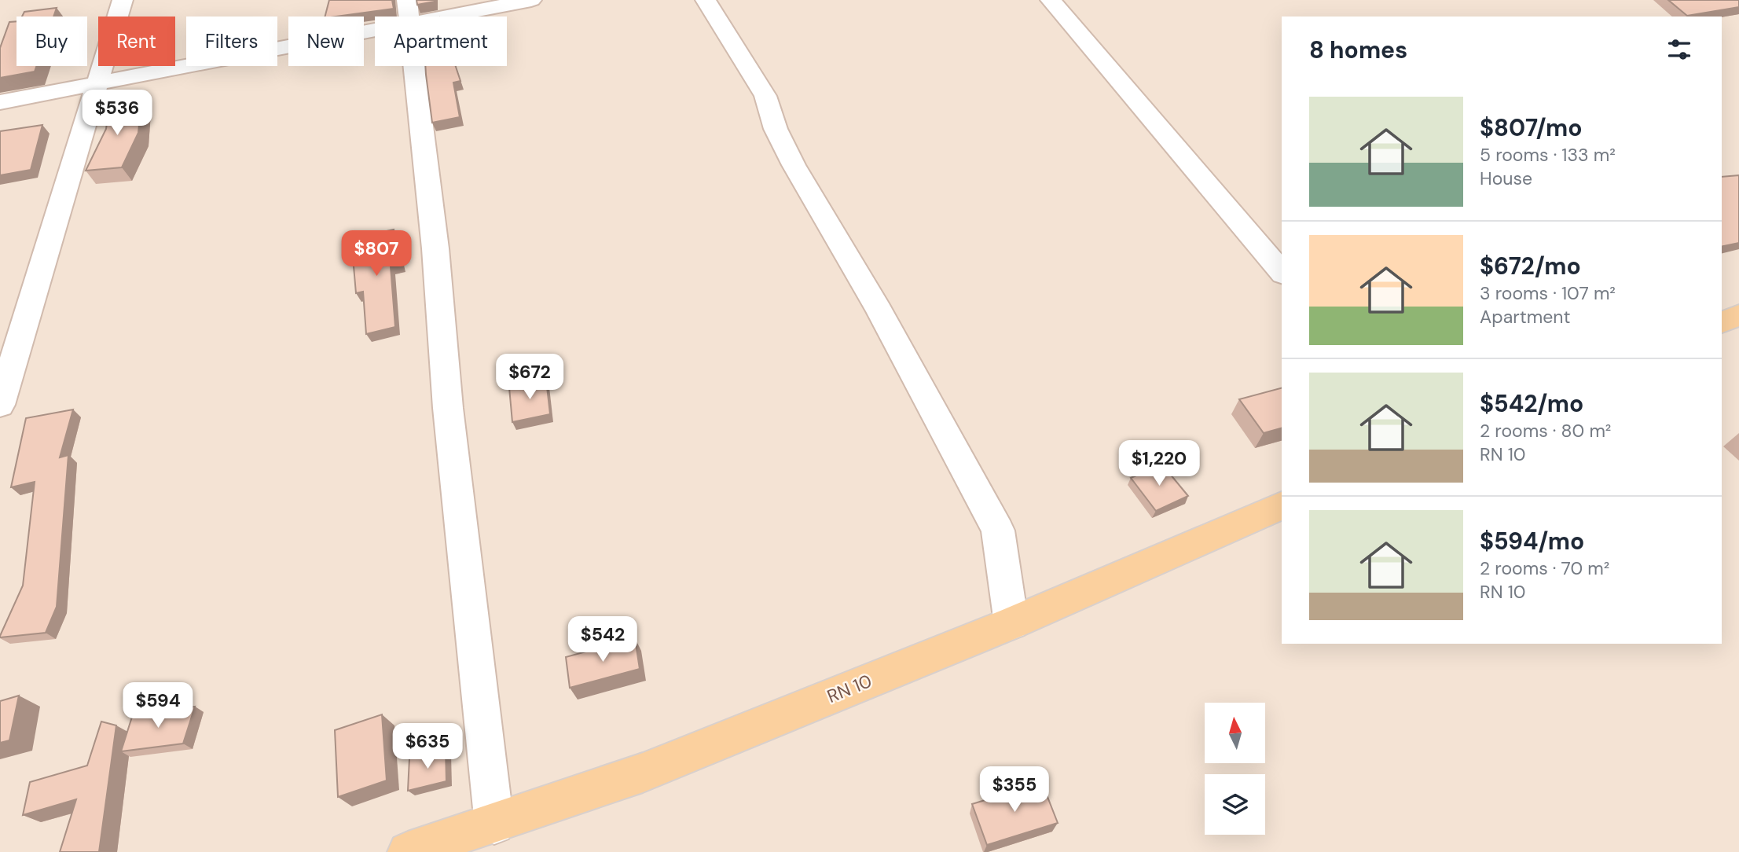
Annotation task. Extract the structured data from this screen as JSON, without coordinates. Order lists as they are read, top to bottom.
{
  "streets": {
    "main road": ["RN 10"]
  },
  "north": "top",
  "page": {
    "chip": [
      "Buy",
      "Rent",
      "Filters",
      "New",
      "Apartment"
    ],
    "heading": "8 homes",
    "list": [
      {
        "name": "$807/mo",
        "note": "5 rooms · 133 m² · House"
      },
      {
        "name": "$672/mo",
        "note": "3 rooms · 107 m² · Apartment"
      },
      {
        "name": "$542/mo",
        "note": "2 rooms · 80 m² · RN 10"
      },
      {
        "name": "$594/mo",
        "note": "2 rooms · 70 m² · RN 10"
      }
    ],
    "price": [
      "$536",
      "$807",
      "$672",
      "$1,220",
      "$542",
      "$594",
      "$635",
      "$355"
    ]
  }
}
